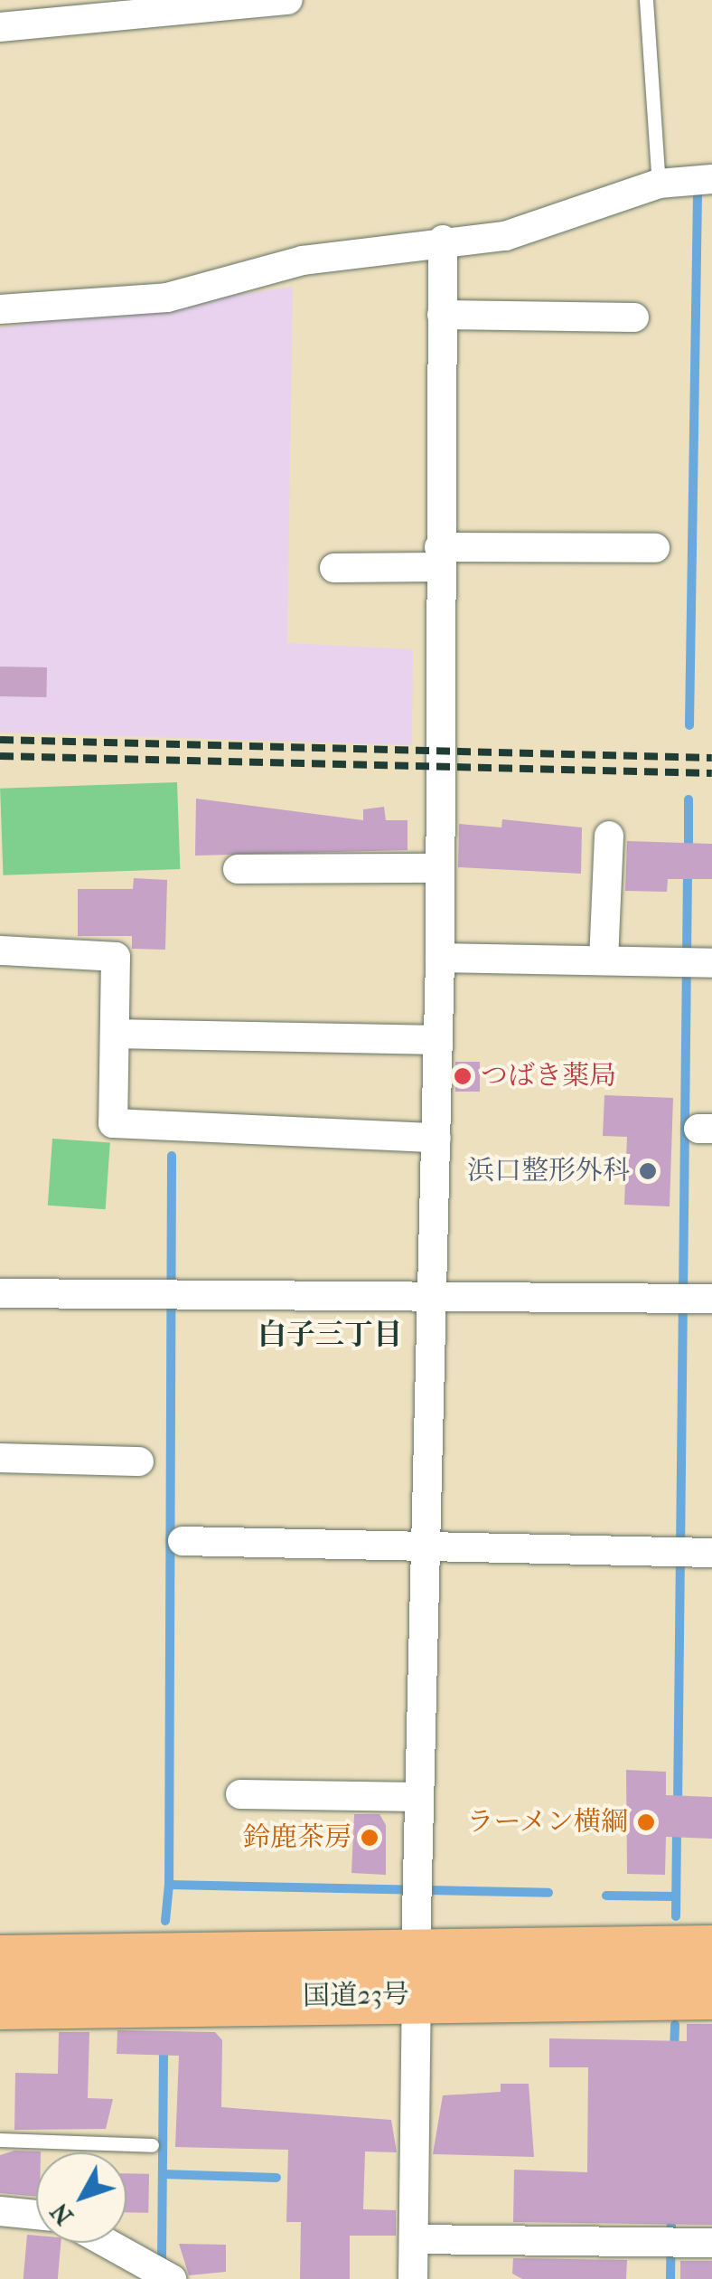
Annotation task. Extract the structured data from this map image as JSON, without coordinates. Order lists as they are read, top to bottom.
{
  "streets": {
    "highway": ["国道23号"]
  },
  "districts": ["白子三丁目"],
  "places": [
    "つばき薬局",
    "浜口整形外科",
    "ラーメン横綱",
    "鈴鹿茶房"
  ],
  "north": "bottom left"
}
